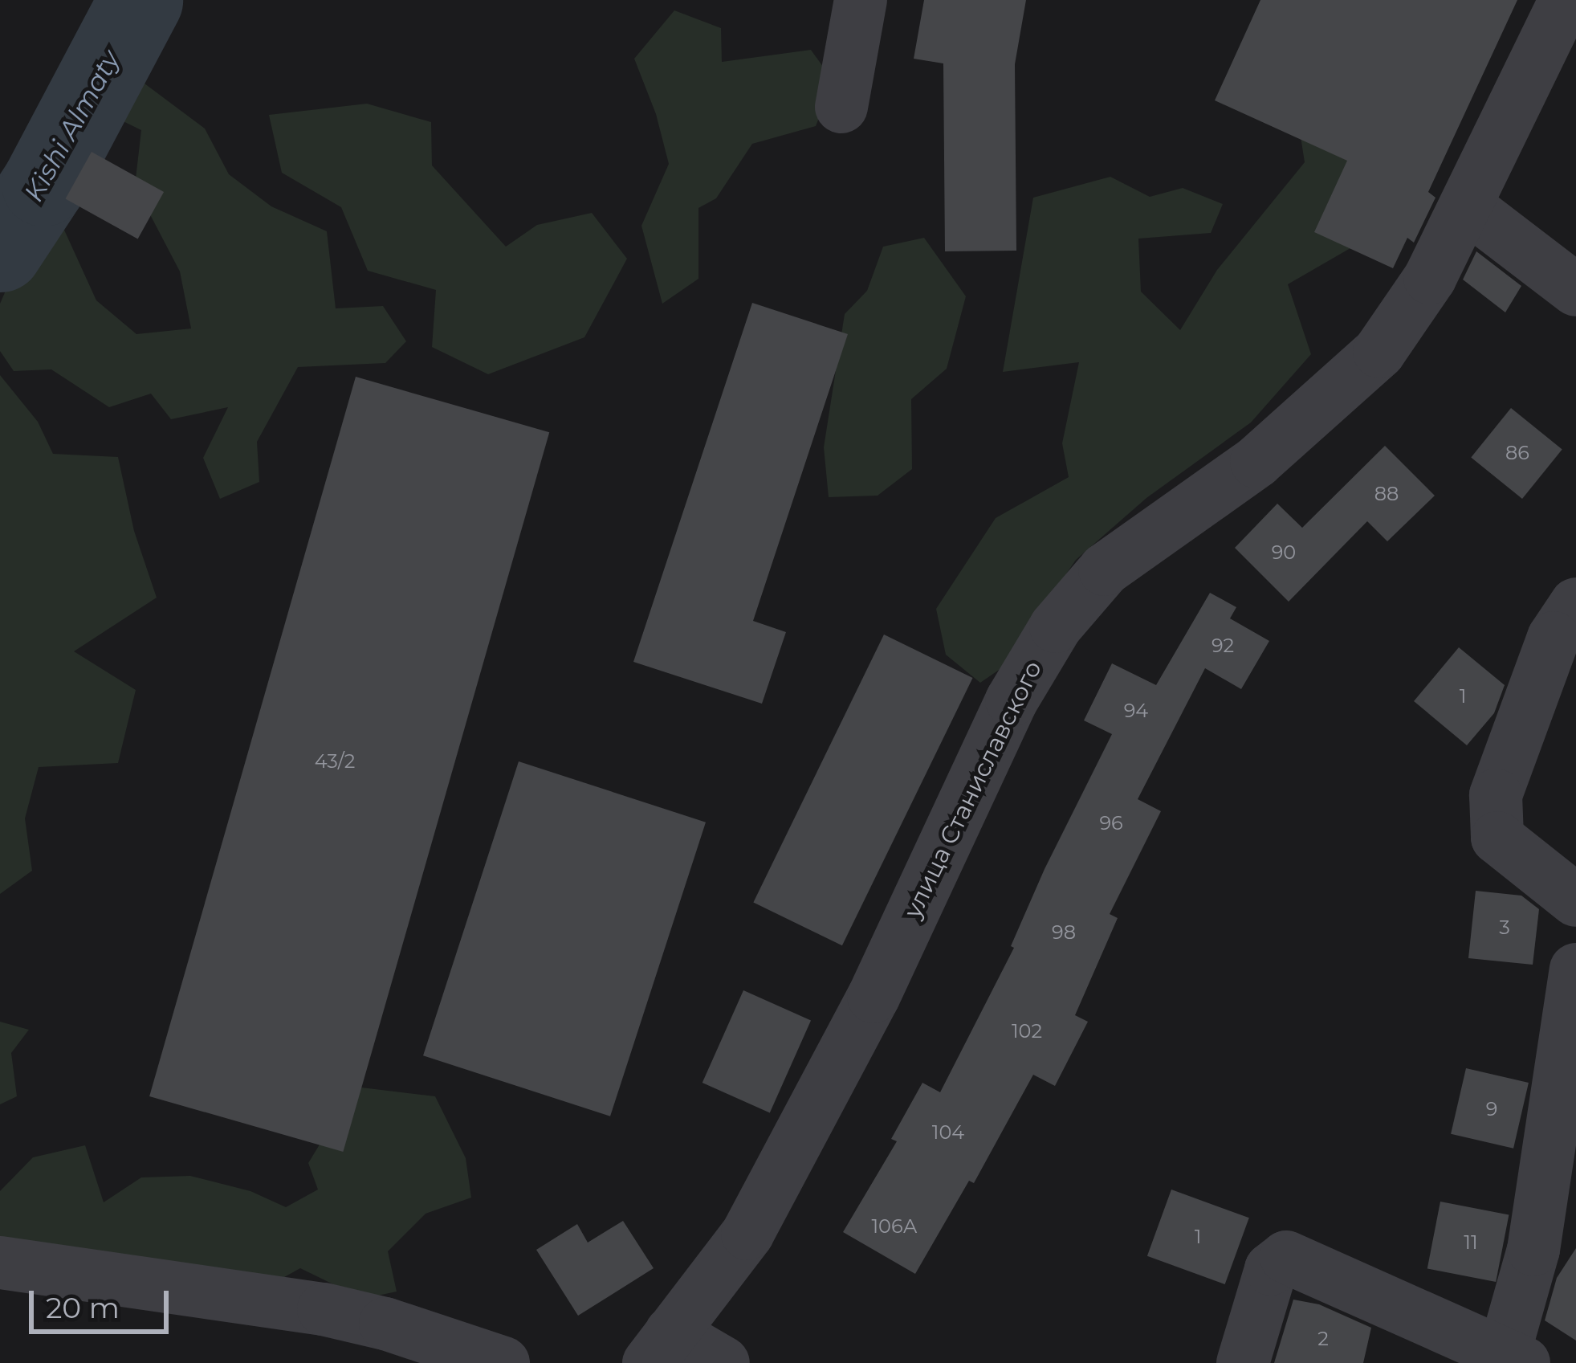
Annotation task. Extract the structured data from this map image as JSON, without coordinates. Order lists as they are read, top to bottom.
{
  "streets": {
    "street": ["улица Станиславского"]
  },
  "water": ["Kіshі Almaty"],
  "house_numbers": [
    "86",
    "88",
    "90",
    "92",
    "1",
    "94",
    "43/2",
    "96",
    "3",
    "98",
    "102",
    "9",
    "104",
    "106А",
    "1",
    "11",
    "2"
  ],
  "scale_bar": "20 m"
}
